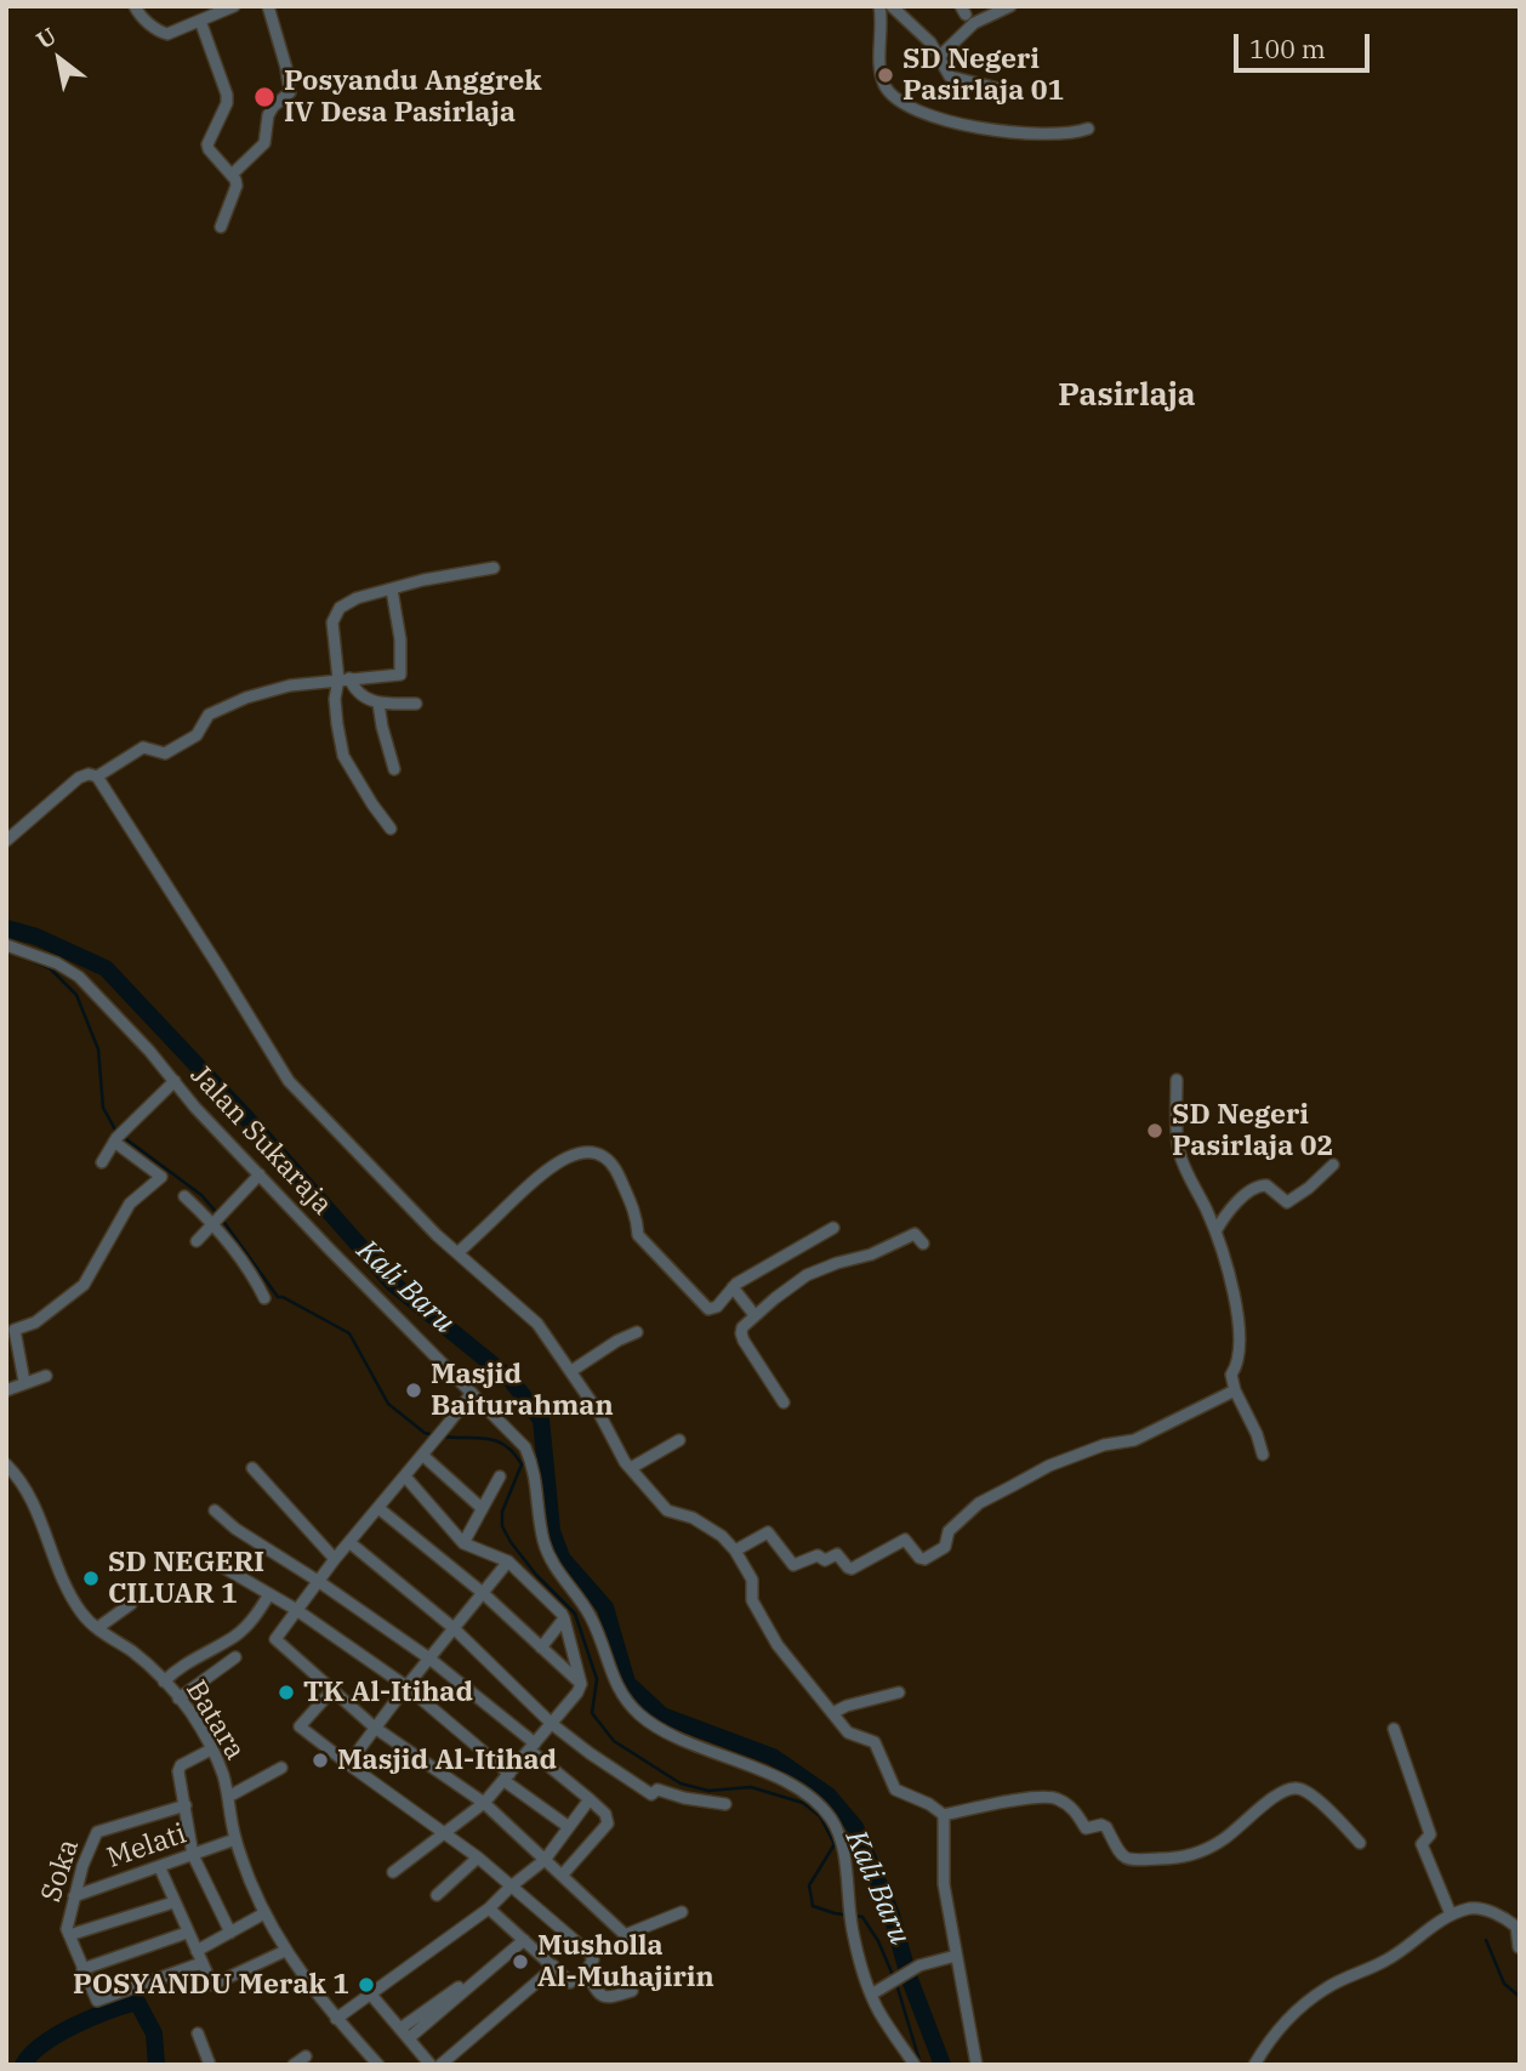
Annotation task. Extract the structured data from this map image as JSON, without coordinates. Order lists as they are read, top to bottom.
{
  "streets": {
    "street": [
      "Jalan Sukaraja",
      "Batara",
      "Melati",
      "Soka"
    ]
  },
  "crossings": [
    ["Batara", "Melati"],
    ["Melati", "Soka"]
  ],
  "districts": ["Pasirlaja"],
  "water": ["Kali Baru"],
  "places": [
    "SD Negeri Pasirlaja 01",
    "Posyandu Anggrek IV Desa Pasirlaja",
    "SD Negeri Pasirlaja 02",
    "Masjid Baiturahman",
    "SD NEGERI CILUAR 1",
    "TK Al-Itihad",
    "Masjid Al-Itihad",
    "Musholla Al-Muhajirin",
    "POSYANDU Merak 1"
  ],
  "scale_bar": "100 m",
  "north": "top left"
}
